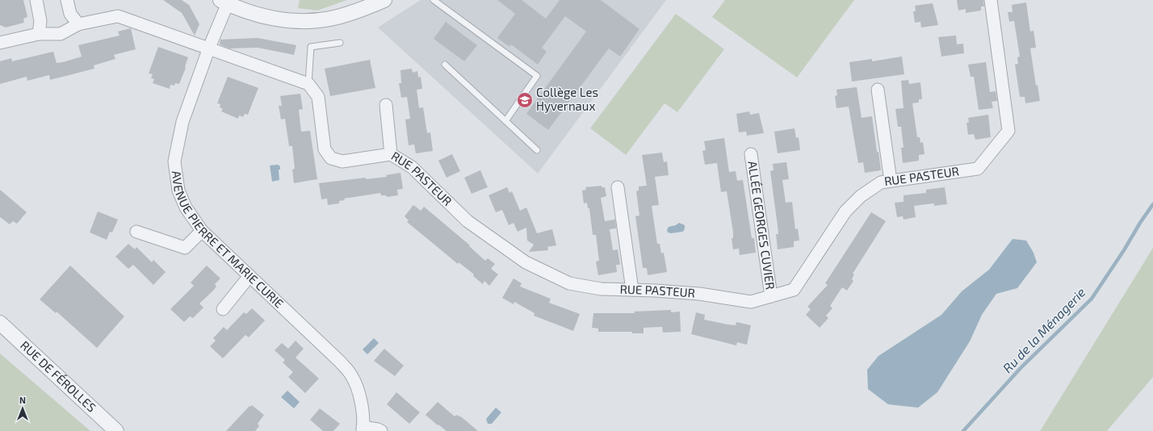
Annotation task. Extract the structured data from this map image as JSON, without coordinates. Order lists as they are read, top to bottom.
{
  "streets": {
    "street": [
      "RUE PASTEUR",
      "ALLÉE GEORGES CUVIER",
      "AVENUE PIERRE ET MARIE CURIE",
      "RUE DE FÉROLLES"
    ]
  },
  "crossings": [
    ["RUE PASTEUR", "ALLÉE GEORGES CUVIER"]
  ],
  "water": ["Ru de la Ménagerie"],
  "places": {
    "school or university": ["Collège Les Hyvernaux"]
  },
  "north": "top"
}
